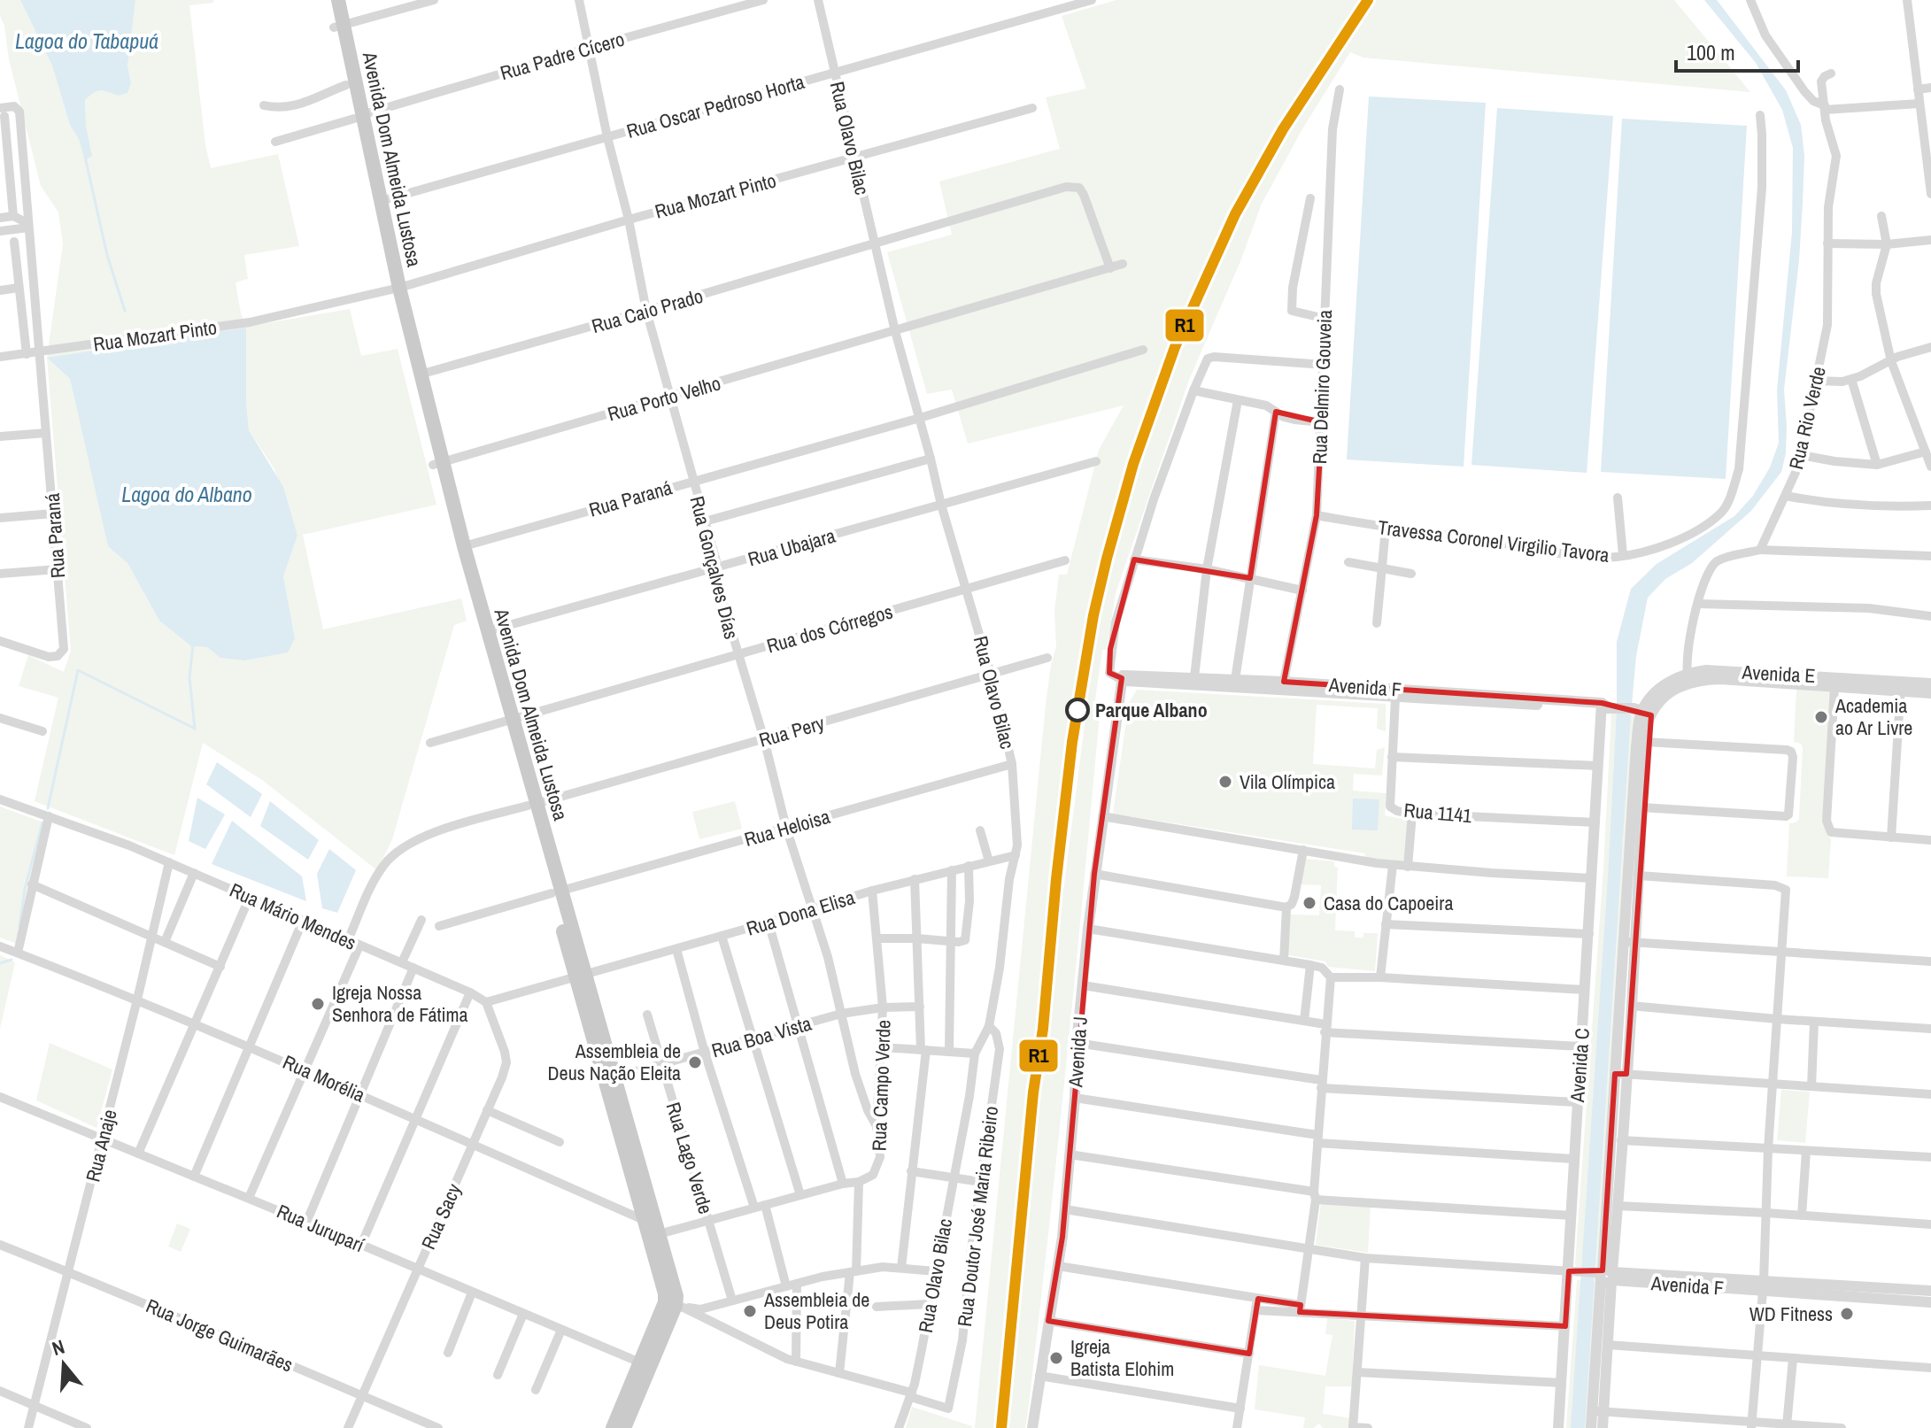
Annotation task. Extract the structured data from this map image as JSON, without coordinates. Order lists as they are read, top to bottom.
{
  "streets": {
    "main road": ["Avenida Dom Almeida Lustosa"],
    "street": [
      "Rua Padre Cícero",
      "Rua Oscar Pedroso Horta",
      "Rua Olavo Bilac",
      "Rua Mozart Pinto",
      "Rua Caio Prado",
      "Rua Delmiro Gouveia",
      "Rua Porto Velho",
      "Rua Rio Verde",
      "Rua Paraná",
      "Travessa Coronel Virgilio Tavora",
      "Rua Ubajara",
      "Rua Gonçalves Días",
      "Rua dos Córregos",
      "Avenida E",
      "Avenida F",
      "Rua Pery",
      "Rua 1141",
      "Rua Heloisa",
      "Rua Dona Elisa",
      "Rua Mário Mendes",
      "Rua Boa Vista",
      "Avenida J",
      "Avenida C",
      "Rua Morélia",
      "Rua Campo Verde",
      "Rua Anaje",
      "Rua Lago Verde",
      "Rua Sacy",
      "Rua Doutor José Maria Ribeiro",
      "Rua Juruparí",
      "Rua Jorge Guimarães"
    ]
  },
  "crossings": [
    ["Rua Padre Cícero", "Avenida Dom Almeida Lustosa"],
    ["Rua Padre Cícero", "Rua Gonçalves Días"],
    ["Rua Oscar Pedroso Horta", "Rua Olavo Bilac"],
    ["Rua Oscar Pedroso Horta", "Avenida Dom Almeida Lustosa"],
    ["Rua Oscar Pedroso Horta", "Rua Gonçalves Días"],
    ["Rua Olavo Bilac", "Rua Mozart Pinto"],
    ["Rua Olavo Bilac", "Rua Caio Prado"],
    ["Rua Olavo Bilac", "Rua Porto Velho"],
    ["Rua Olavo Bilac", "Rua Paraná"],
    ["Rua Olavo Bilac", "Rua Ubajara"],
    ["Rua Olavo Bilac", "Rua dos Córregos"],
    ["Rua Olavo Bilac", "Rua Pery"],
    ["Rua Olavo Bilac", "Rua Heloisa"],
    ["Rua Olavo Bilac", "Rua Dona Elisa"],
    ["Rua Olavo Bilac", "Rua Doutor José Maria Ribeiro"],
    ["Avenida Dom Almeida Lustosa", "Rua Mozart Pinto"],
    ["Avenida Dom Almeida Lustosa", "Rua Caio Prado"],
    ["Avenida Dom Almeida Lustosa", "Rua Porto Velho"],
    ["Avenida Dom Almeida Lustosa", "Rua Paraná"],
    ["Avenida Dom Almeida Lustosa", "Rua Ubajara"],
    ["Avenida Dom Almeida Lustosa", "Rua dos Córregos"],
    ["Avenida Dom Almeida Lustosa", "Rua Pery"],
    ["Avenida Dom Almeida Lustosa", "Rua Heloisa"],
    ["Avenida Dom Almeida Lustosa", "Rua Dona Elisa"],
    ["Avenida Dom Almeida Lustosa", "Rua Boa Vista"],
    ["Avenida Dom Almeida Lustosa", "Rua Morélia"],
    ["Avenida Dom Almeida Lustosa", "Rua Juruparí"],
    ["Rua Mozart Pinto", "Rua Paraná"],
    ["Rua Mozart Pinto", "Rua Gonçalves Días"],
    ["Rua Caio Prado", "Rua Porto Velho"],
    ["Rua Caio Prado", "Rua Gonçalves Días"],
    ["Rua Delmiro Gouveia", "Travessa Coronel Virgilio Tavora"],
    ["Rua Delmiro Gouveia", "Avenida F"],
    ["Rua Porto Velho", "Rua Gonçalves Días"],
    ["Rua Paraná", "Rua Gonçalves Días"],
    ["Rua Ubajara", "Rua Gonçalves Días"],
    ["Rua Gonçalves Días", "Rua dos Córregos"],
    ["Rua Gonçalves Días", "Rua Pery"],
    ["Rua Gonçalves Días", "Rua Heloisa"],
    ["Rua Gonçalves Días", "Rua Dona Elisa"],
    ["Rua Gonçalves Días", "Rua Boa Vista"],
    ["Rua Gonçalves Días", "Rua Campo Verde"],
    ["Avenida F", "Rua 1141"],
    ["Avenida F", "Avenida J"],
    ["Avenida F", "Avenida C"],
    ["Rua Pery", "Rua Mário Mendes"],
    ["Rua 1141", "Avenida C"],
    ["Rua Dona Elisa", "Rua Campo Verde"],
    ["Rua Mário Mendes", "Rua Anaje"],
    ["Rua Mário Mendes", "Rua Sacy"],
    ["Rua Boa Vista", "Rua Campo Verde"],
    ["Rua Boa Vista", "Rua Lago Verde"],
    ["Rua Morélia", "Rua Anaje"],
    ["Rua Morélia", "Rua Sacy"],
    ["Rua Anaje", "Rua Juruparí"],
    ["Rua Anaje", "Rua Jorge Guimarães"],
    ["Rua Sacy", "Rua Juruparí"],
    ["Rua Sacy", "Rua Jorge Guimarães"]
  ],
  "water": ["Lagoa do Tabapuá", "Lagoa do Albano"],
  "places": [
    "Parque Albano",
    "Academia ao Ar Livre",
    "Vila Olímpica",
    "Casa do Capoeira",
    "Igreja Nossa Senhora de Fátima",
    "Assembleia de Deus Nação Eleita",
    "Assembleia de Deus Potira",
    "WD Fitness",
    "Igreja Batista Elohim"
  ],
  "lines": ["transit line R1"],
  "scale_bar": "100 m",
  "north": "top"
}
